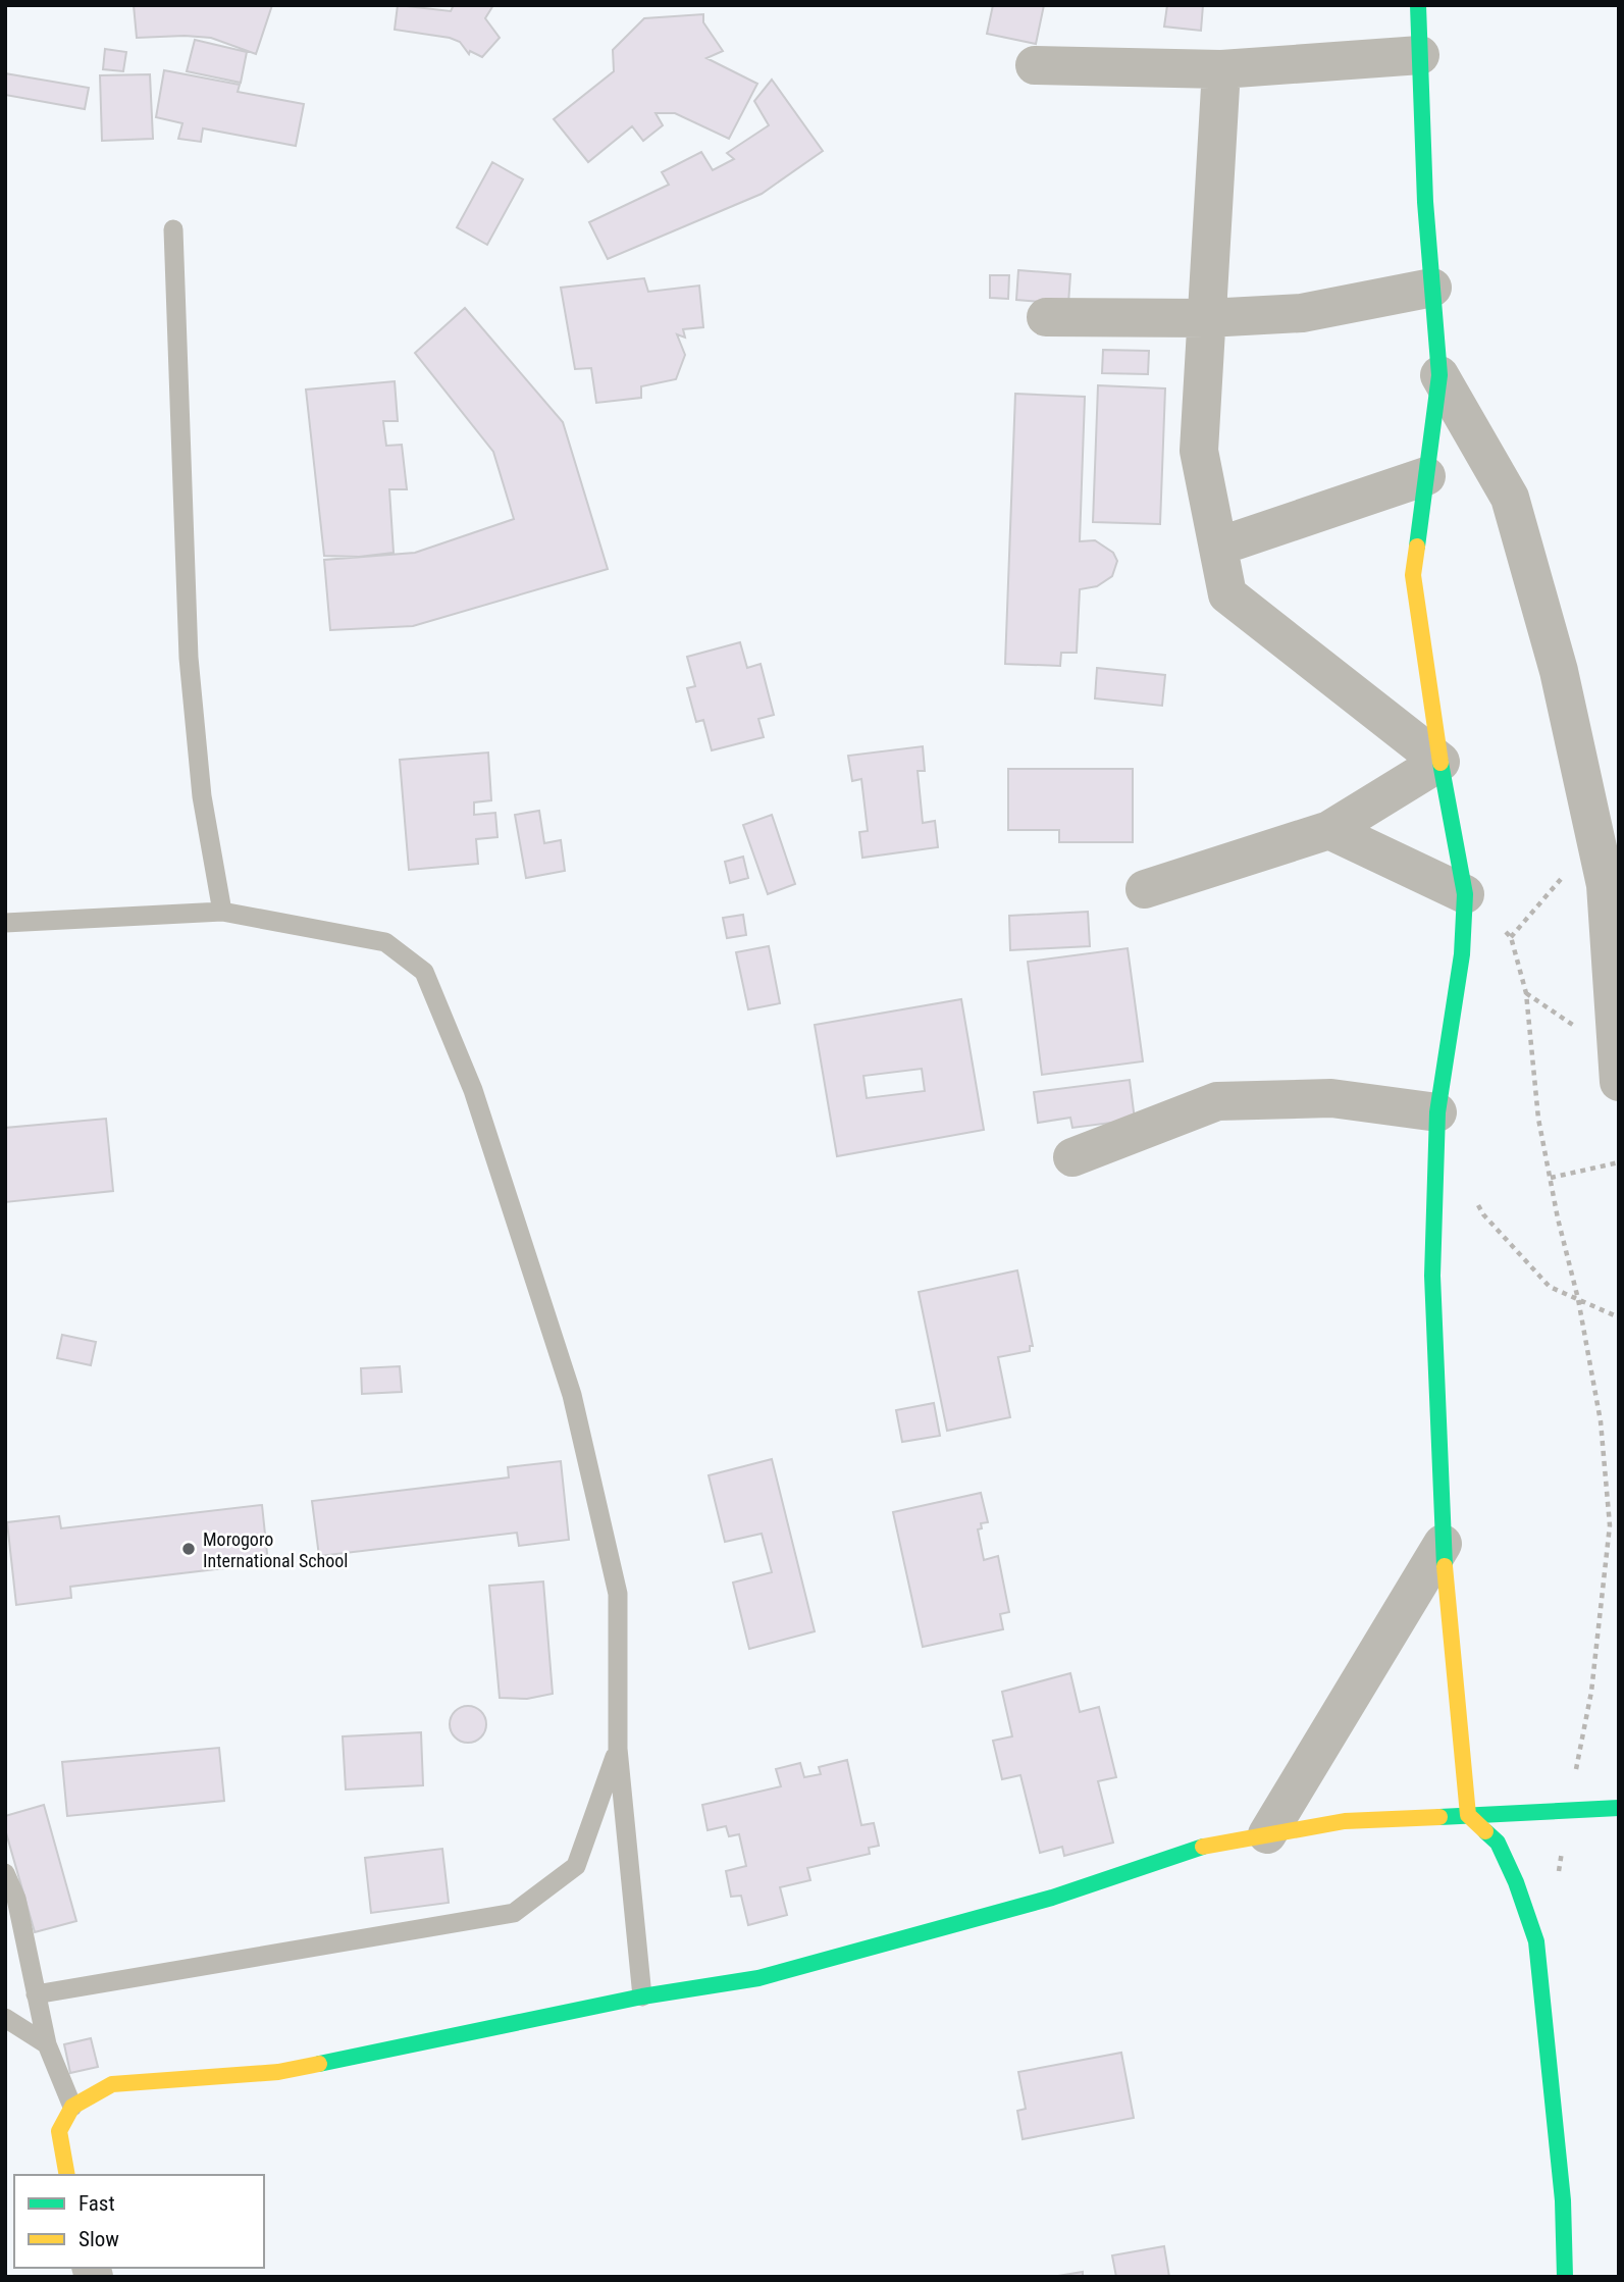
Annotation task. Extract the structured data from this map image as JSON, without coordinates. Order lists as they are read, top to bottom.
{
  "places": ["Morogoro International School"],
  "legend": ["Fast", "Slow"]
}
